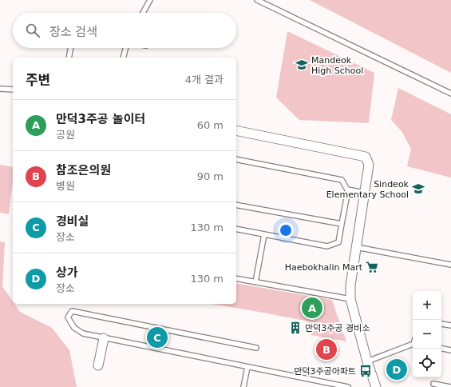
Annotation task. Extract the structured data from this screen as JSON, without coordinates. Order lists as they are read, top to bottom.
{
  "places": {
    "school or university": ["Mandeok High School", "Sindeok Elementary School"],
    "supermarket": ["Haebokhalin Mart"],
    "building": ["만덕3주공 경비소"],
    "bus stop": ["만덕3주공아파트"]
  },
  "page": {
    "search": "장소 검색",
    "heading": ["주변", "4개 결과"],
    "list": [
      {
        "mark": "A",
        "name": "만덕3주공 놀이터",
        "note": "공원",
        "value": "60 m"
      },
      {
        "mark": "B",
        "name": "참조은의원",
        "note": "병원",
        "value": "90 m"
      },
      {
        "mark": "C",
        "name": "경비실",
        "note": "장소",
        "value": "130 m"
      },
      {
        "mark": "D",
        "name": "상가",
        "note": "장소",
        "value": "130 m"
      }
    ],
    "map_buttons": ["+", "−"],
    "pins": [
      "A",
      "C",
      "B",
      "D"
    ]
  }
}
